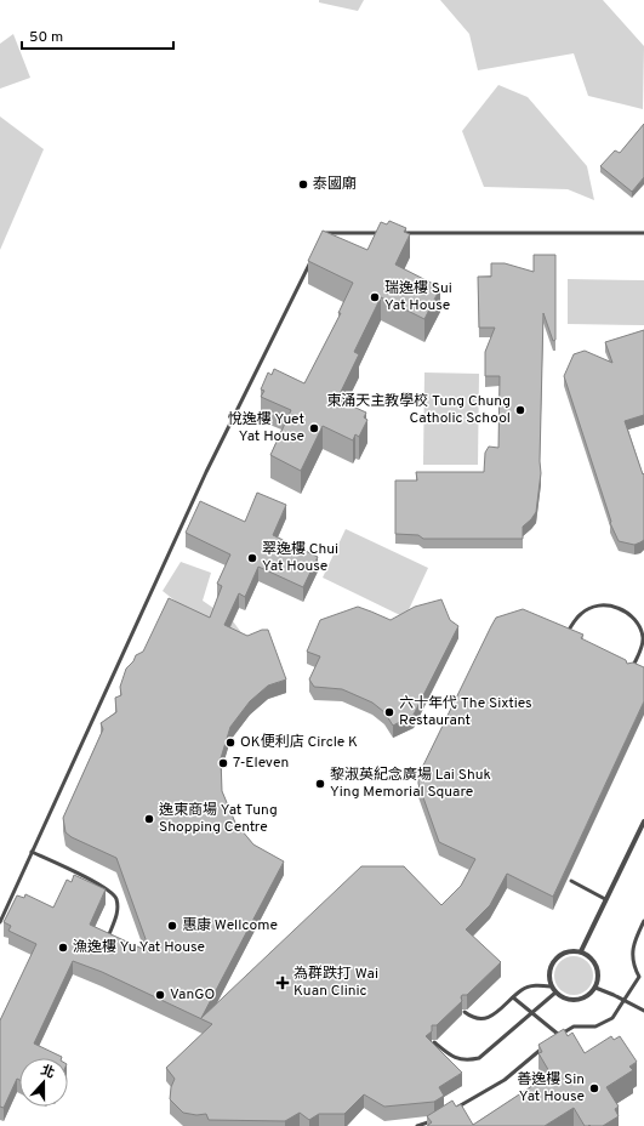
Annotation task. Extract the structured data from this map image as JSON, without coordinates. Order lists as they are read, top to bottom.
{
  "places": {
    "other": [
      "泰國廟",
      "瑞逸樓 Sui Yat House",
      "東涌天主教學校 Tung Chung Catholic School",
      "悅逸樓 Yuet Yat House",
      "翠逸樓 Chui Yat House",
      "六十年代 The Sixties Restaurant",
      "OK便利店 Circle K",
      "7-Eleven",
      "黎淑英紀念廣場 Lai Shuk Ying Memorial Square",
      "逸東商場 Yat Tung Shopping Centre",
      "惠康 Wellcome",
      "漁逸樓 Yu Yat House",
      "VanGO",
      "善逸樓 Sin Yat House"
    ],
    "health": ["為群跌打 Wai Kuan Clinic"]
  },
  "scale_bar": "50 m",
  "north": "top"
}
